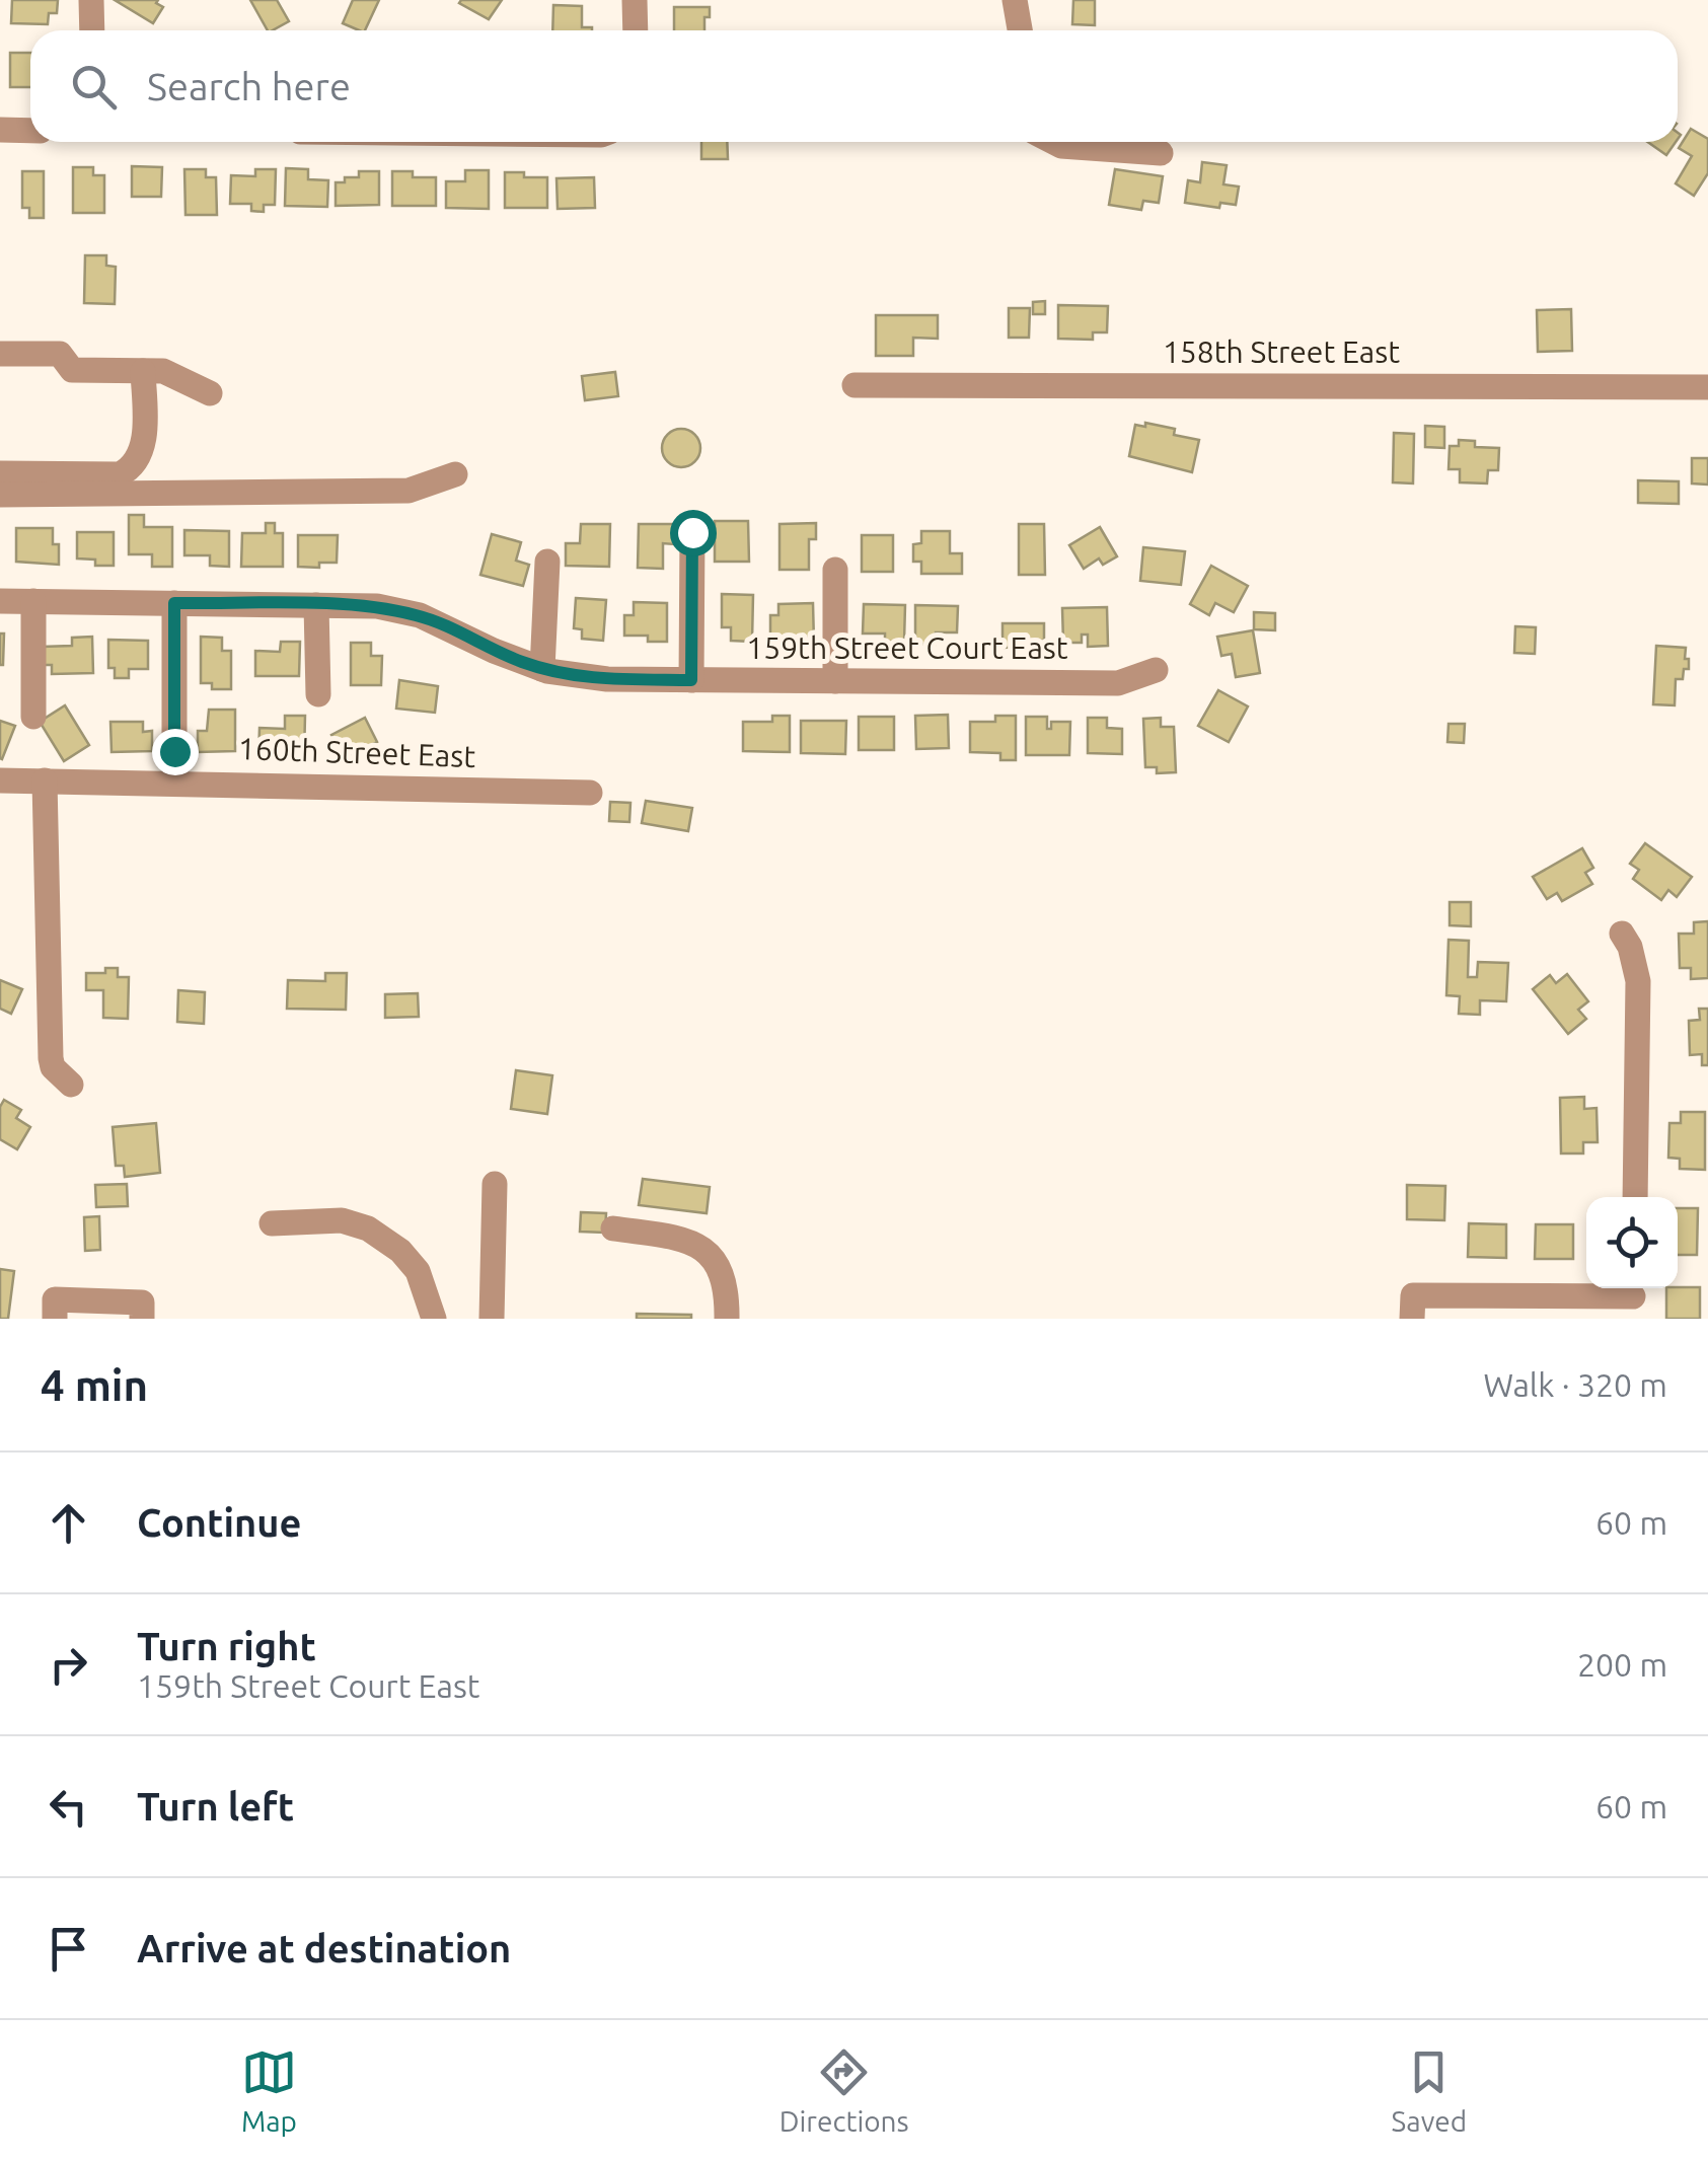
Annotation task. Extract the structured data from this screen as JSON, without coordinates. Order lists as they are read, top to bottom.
{
  "streets": {
    "street": ["158th Street East", "159th Street Court East", "160th Street East"]
  },
  "page": {
    "search": "Search here",
    "heading": ["4 min", "Walk · 320 m"],
    "list": [
      ["Continue", "60 m"],
      ["Turn right", "159th Street Court East", "200 m"],
      ["Turn left", "60 m"],
      "Arrive at destination"
    ],
    "nav": ["Map", "Directions", "Saved"]
  }
}
